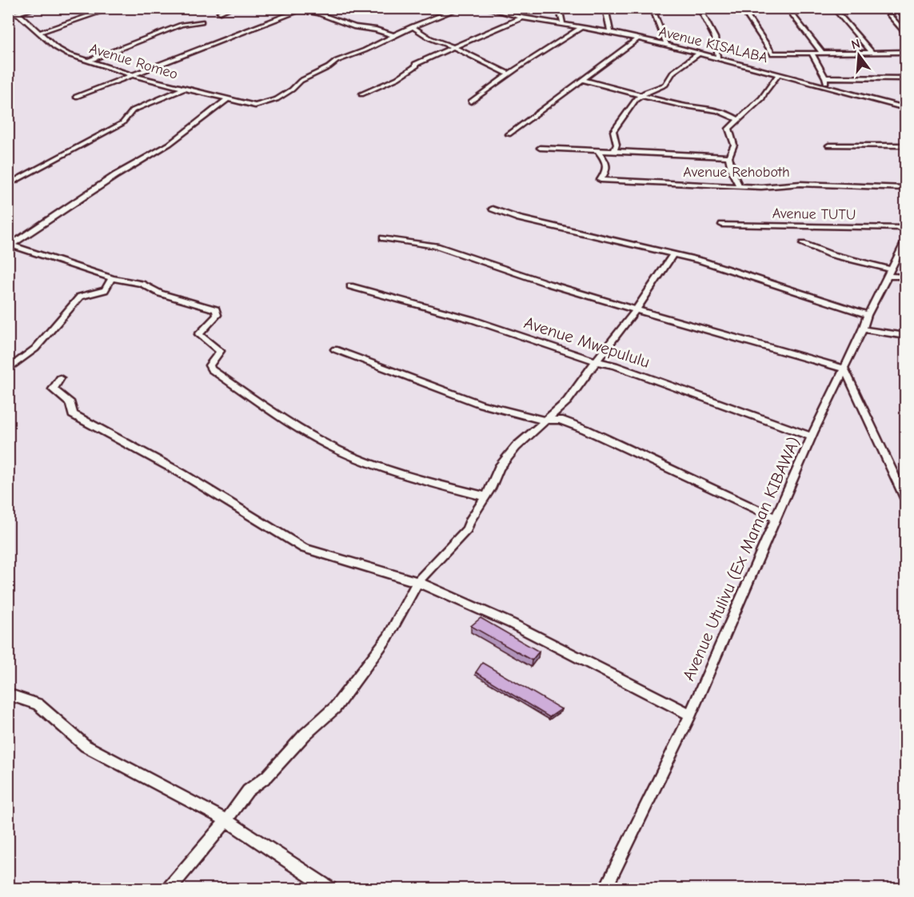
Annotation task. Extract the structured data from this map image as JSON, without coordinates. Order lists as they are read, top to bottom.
{
  "streets": {
    "street": [
      "Avenue KISALABA",
      "Avenue Romeo",
      "Avenue Rehoboth",
      "Avenue TUTU",
      "Avenue Mwepululu",
      "Avenue Utulivu (Ex Maman KIBAWA)"
    ]
  },
  "crossings": [
    ["Avenue Mwepululu", "Avenue Utulivu (Ex Maman KIBAWA)"]
  ],
  "north": "top"
}
